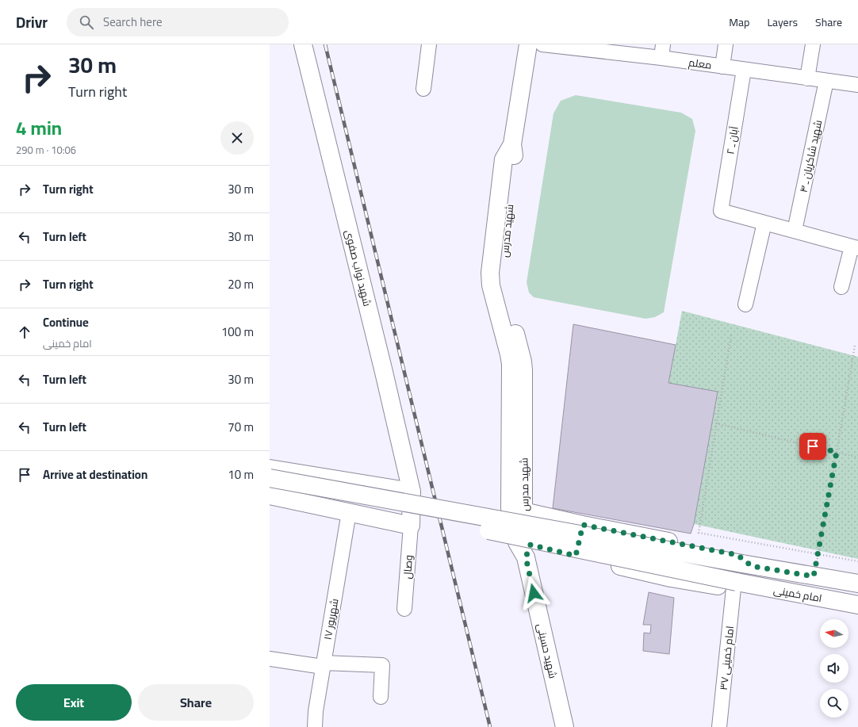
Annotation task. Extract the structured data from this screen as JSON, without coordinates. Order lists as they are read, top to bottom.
{
  "streets": {
    "street": [
      "معلم",
      "آبان ـ ۲",
      "شهید شاکریان ـ ۴",
      "شهید مدرس",
      "شهید نواب صفوی",
      "وصال",
      "امام خمینی",
      "۱۷ شهریور",
      "شهید حسینی",
      "امام خمینی ۳۷"
    ]
  },
  "crossings": [
    ["معلم", "آبان ـ ۲"],
    ["معلم", "شهید شاکریان ـ ۴"],
    ["شهید مدرس", "شهید حسینی"],
    ["شهید نواب صفوی", "وصال"],
    ["امام خمینی", "امام خمینی ۳۷"]
  ],
  "north": "left",
  "page": {
    "header": "Drivr",
    "search": "Search here",
    "nav": ["Map", "Layers", "Share"],
    "turn": ["30 m", "Turn right"],
    "heading": ["4 min", "290 m · 10:06"],
    "list": [
      {
        "name": "Turn right",
        "value": "30 m"
      },
      {
        "name": "Turn left",
        "value": "30 m"
      },
      {
        "name": "Turn right",
        "value": "20 m"
      },
      {
        "name": "Continue",
        "note": "امام خمینی",
        "value": "100 m"
      },
      {
        "name": "Turn left",
        "value": "30 m"
      },
      {
        "name": "Turn left",
        "value": "70 m"
      },
      {
        "name": "Arrive at destination",
        "value": "10 m"
      }
    ],
    "buttons": ["Exit", "Share"]
  }
}
